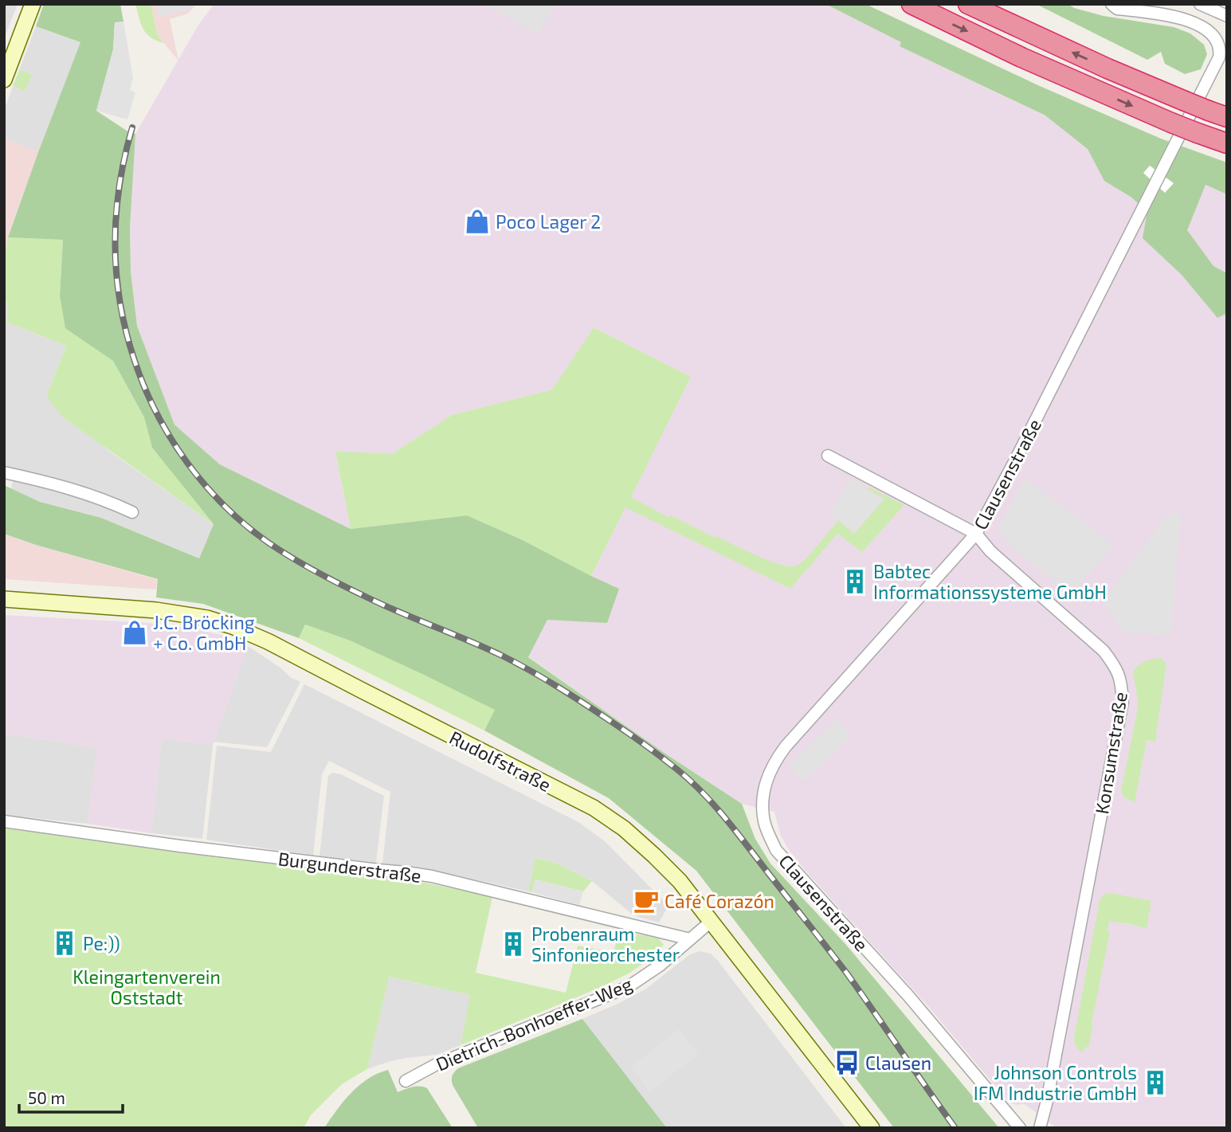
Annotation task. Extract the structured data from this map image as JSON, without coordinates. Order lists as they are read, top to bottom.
{
  "streets": {
    "street": [
      "Clausenstraße",
      "Konsumstraße",
      "Rudolfstraße",
      "Burgunderstraße",
      "Dietrich-Bonhoeffer-Weg"
    ]
  },
  "crossings": [
    ["Clausenstraße", "Konsumstraße"],
    ["Rudolfstraße", "Dietrich-Bonhoeffer-Weg"],
    ["Burgunderstraße", "Dietrich-Bonhoeffer-Weg"]
  ],
  "parks": ["Kleingartenverein Oststadt"],
  "places": {
    "shop": ["Poco Lager 2", "J.C. Bröcking + Co. GmbH"],
    "building": [
      "Babtec Informationssysteme GmbH",
      "Pe:))",
      "Probenraum Sinfonieorchester",
      "Johnson Controls IFM Industrie GmbH"
    ],
    "cafe": ["Café Corazón"],
    "bus stop": ["Clausen"]
  },
  "scale_bar": "50 m"
}
